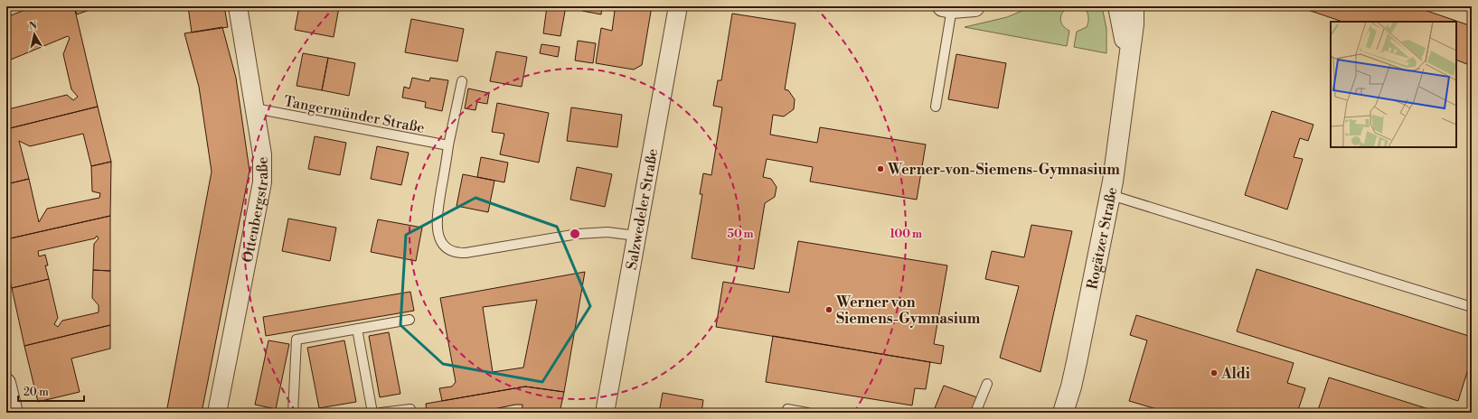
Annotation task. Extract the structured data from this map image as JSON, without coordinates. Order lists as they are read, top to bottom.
{
  "streets": {
    "street": ["Ottenbergstraße", "Salzwedeler Straße", "Rogätzer Straße"],
    "lane": ["Tangermünder Straße"]
  },
  "crossings": [
    ["Tangermünder Straße", "Ottenbergstraße"]
  ],
  "places": ["Werner-von-Siemens-Gymnasium", "Werner von Siemens-Gymnasium", "Aldi"],
  "scale_bar": "20 m",
  "north": "top",
  "rings": ["50 m", "100 m"]
}
